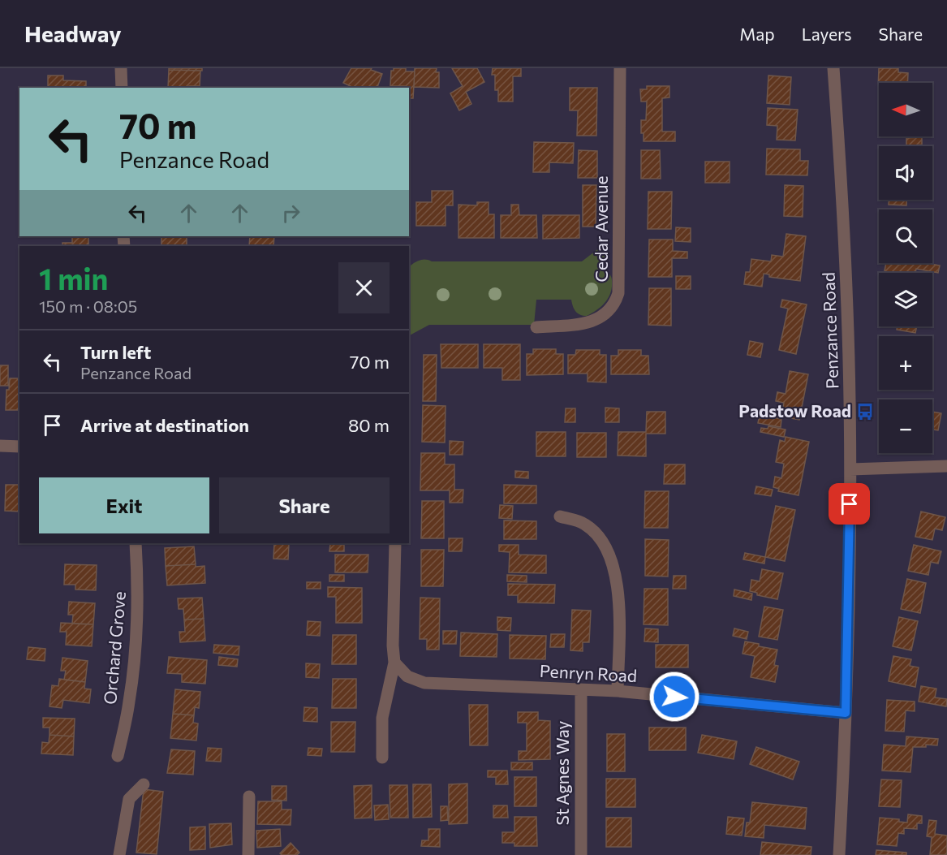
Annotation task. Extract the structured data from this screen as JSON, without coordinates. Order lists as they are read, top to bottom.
{
  "streets": {
    "street": [
      "Cedar Avenue",
      "Penzance Road",
      "Orchard Grove",
      "Penryn Road",
      "St Agnes Way"
    ]
  },
  "crossings": [
    ["Penzance Road", "Penryn Road"],
    ["Penryn Road", "St Agnes Way"]
  ],
  "places": {
    "bus stop": ["Padstow Road"]
  },
  "north": "left",
  "page": {
    "header": "Headway",
    "nav": ["Map", "Layers", "Share"],
    "map_buttons": ["+", "−"],
    "turn": ["70 m", "Penzance Road"],
    "heading": ["1 min", "150 m · 08:05"],
    "list": [
      {
        "name": "Turn left",
        "note": "Penzance Road",
        "value": "70 m"
      },
      {
        "name": "Arrive at destination",
        "value": "80 m"
      }
    ],
    "buttons": ["Exit", "Share"]
  }
}
